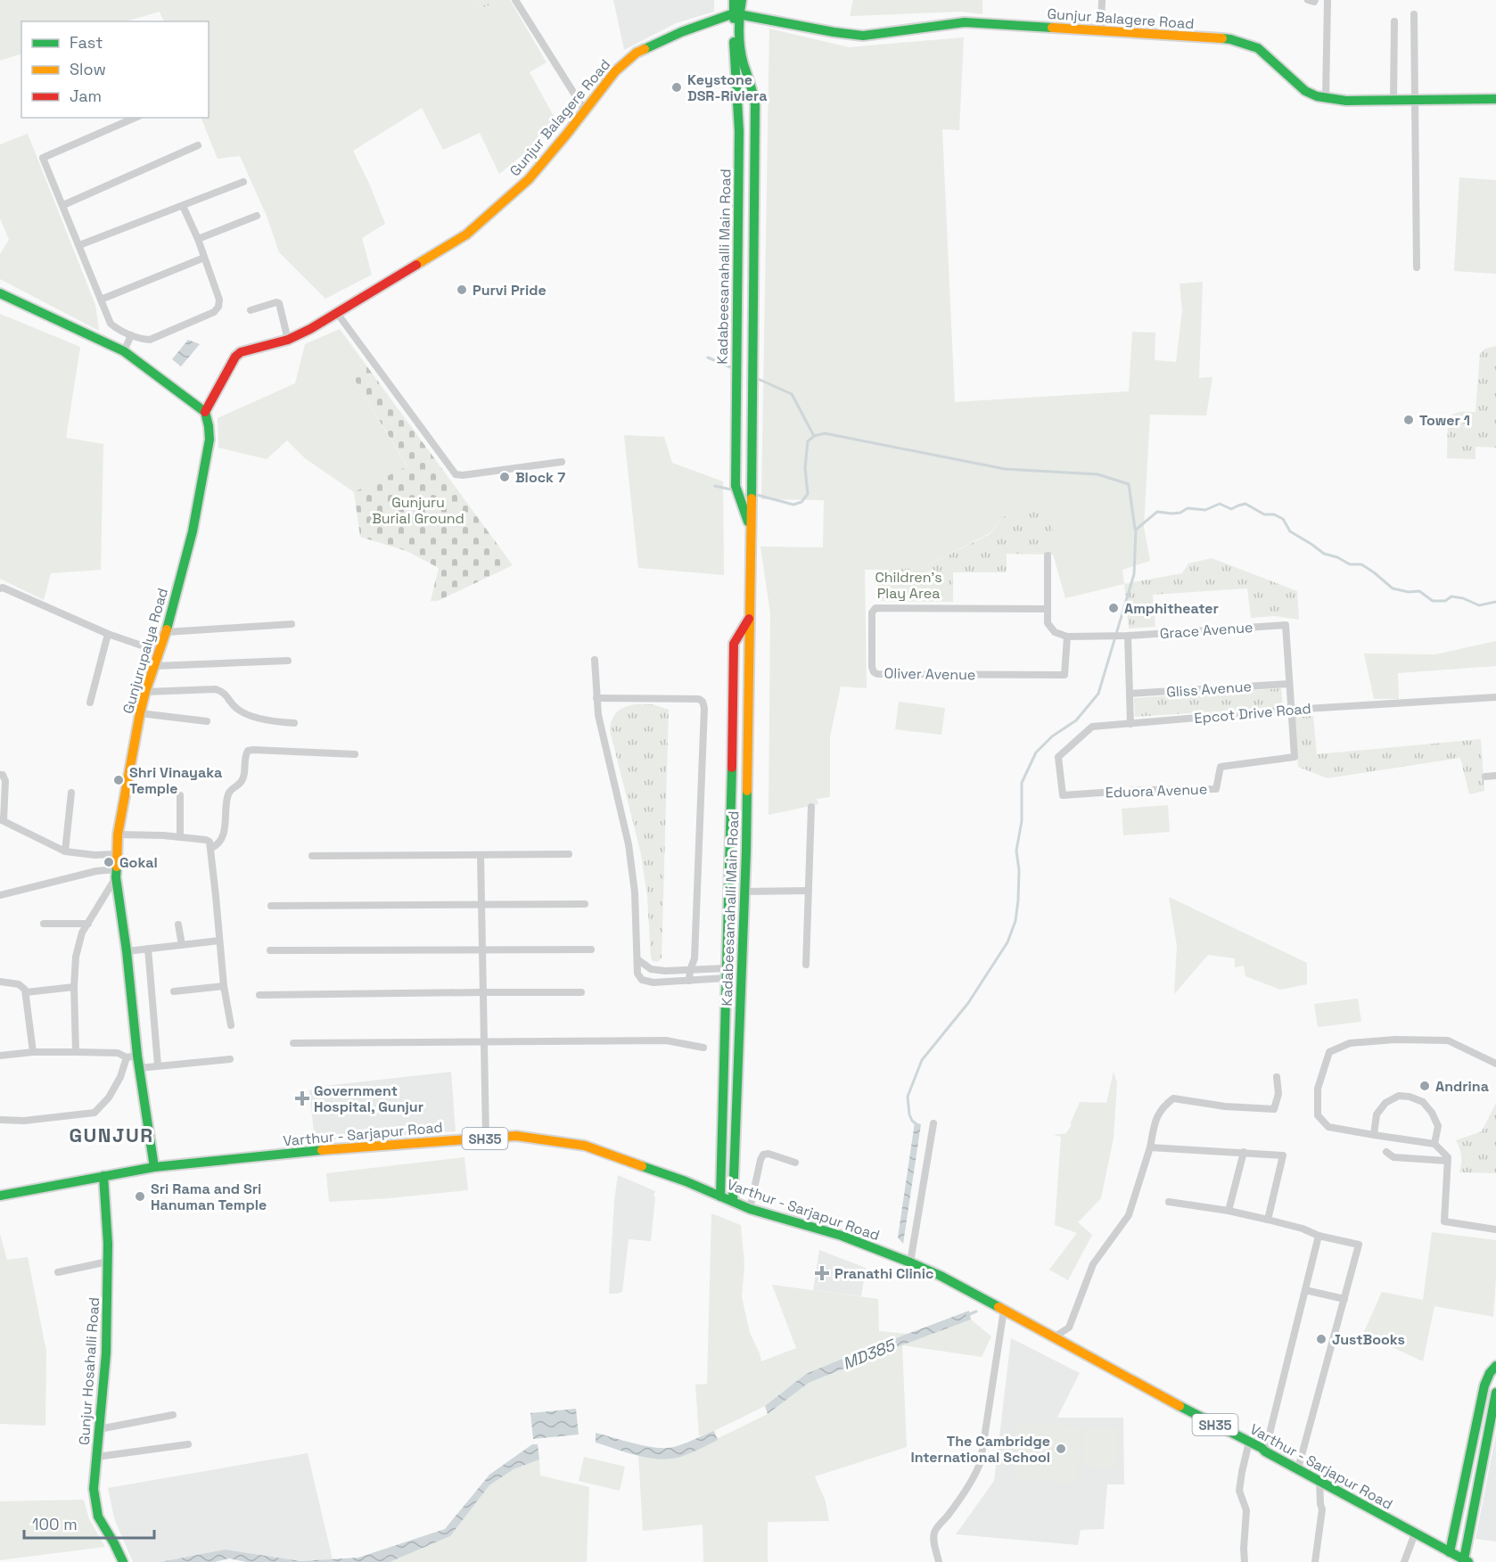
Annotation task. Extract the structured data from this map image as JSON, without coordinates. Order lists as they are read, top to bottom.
{
  "streets": {
    "main road": [
      "Gunjur Balagere Road",
      "Kadabeesanahalli Main Road",
      "Gunjurupalya Road",
      "Varthur - Sarjapur Road",
      "SH35",
      "Gunjur Hosahalli Road"
    ],
    "street": [
      "Grace Avenue",
      "Oliver Avenue",
      "Gliss Avenue",
      "Epcot Drive Road",
      "Eduora Avenue"
    ]
  },
  "crossings": [
    ["Gunjur Balagere Road", "Kadabeesanahalli Main Road"],
    ["Gunjur Balagere Road", "Gunjurupalya Road"],
    ["Kadabeesanahalli Main Road", "Varthur - Sarjapur Road"],
    ["Grace Avenue", "Oliver Avenue"],
    ["Grace Avenue", "Gliss Avenue"],
    ["Gunjurupalya Road", "Varthur - Sarjapur Road"],
    ["Epcot Drive Road", "Eduora Avenue"],
    ["Varthur - Sarjapur Road", "Gunjur Hosahalli Road"]
  ],
  "districts": ["GUNJUR"],
  "water": ["MD385"],
  "parks": ["Gunjuru Burial Ground", "Children's Play Area"],
  "places": {
    "other": [
      "Keystone DSR-Riviera",
      "Purvi Pride",
      "Tower 1",
      "Block 7",
      "Amphitheater",
      "Shri Vinayaka Temple",
      "Gokal",
      "Andrina",
      "Sri Rama and Sri Hanuman Temple",
      "JustBooks",
      "The Cambridge International School"
    ],
    "health": ["Government Hospital, Gunjur", "Pranathi Clinic"]
  },
  "legend": ["Fast", "Slow", "Jam"],
  "scale_bar": "100 m"
}
